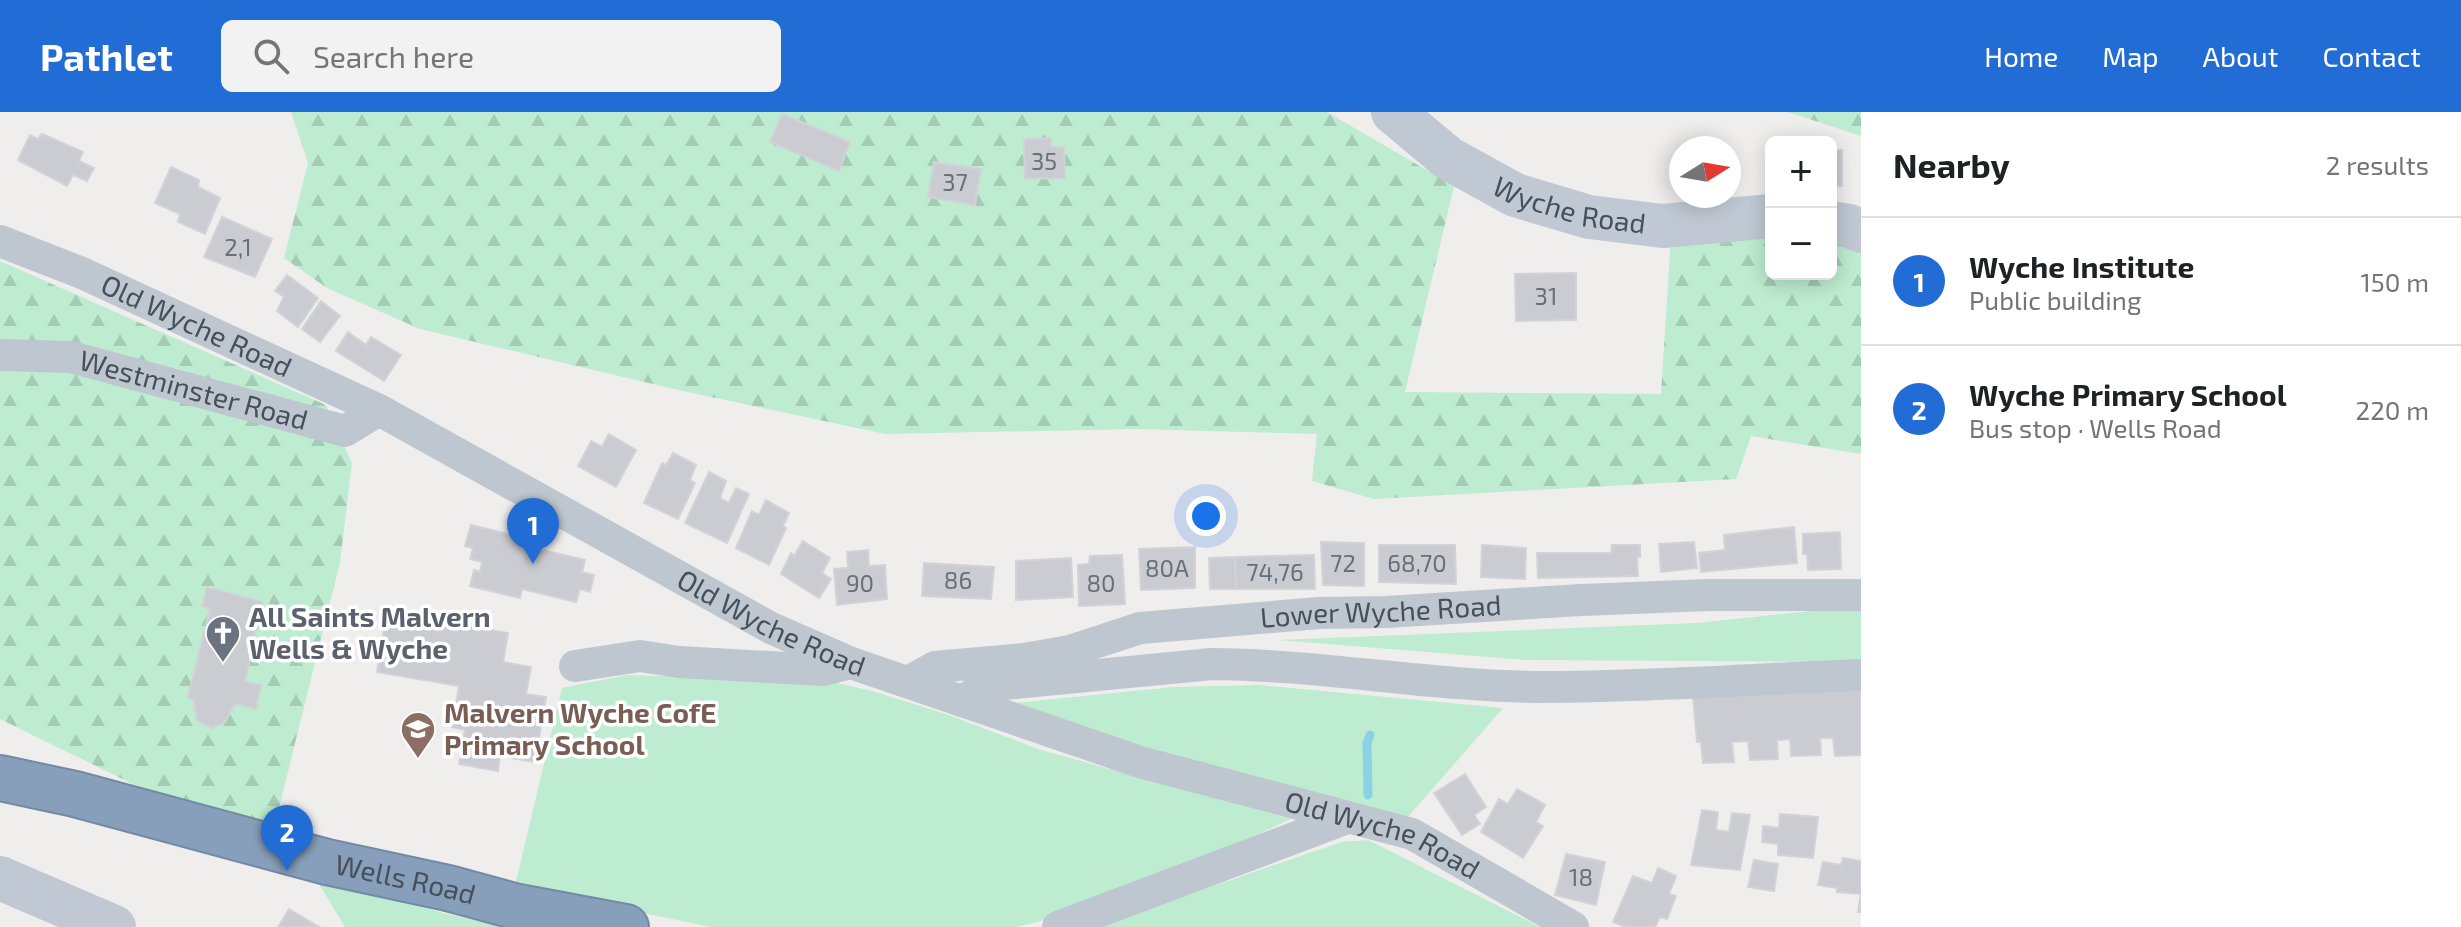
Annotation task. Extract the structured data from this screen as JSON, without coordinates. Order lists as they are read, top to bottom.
{
  "streets": {
    "highway": ["Wells Road"],
    "main road": ["Wyche Road"],
    "street": ["Old Wyche Road", "Westminster Road", "Lower Wyche Road"]
  },
  "crossings": [
    ["Old Wyche Road", "Westminster Road"],
    ["Old Wyche Road", "Lower Wyche Road"]
  ],
  "places": {
    "church": ["All Saints Malvern Wells & Wyche"],
    "school or university": ["Malvern Wyche CofE Primary School"]
  },
  "house_numbers": [
    "35",
    "37",
    "2,1",
    "31",
    "72",
    "68,70",
    "80A",
    "74,76",
    "86",
    "90",
    "80",
    "18"
  ],
  "north": "right",
  "page": {
    "header": "Pathlet",
    "search": "Search here",
    "nav": [
      "Home",
      "Map",
      "About",
      "Contact"
    ],
    "heading": ["Nearby", "2 results"],
    "map_buttons": ["+", "−"],
    "list": [
      {
        "mark": "1",
        "name": "Wyche Institute",
        "note": "Public building",
        "value": "150 m"
      },
      {
        "mark": "2",
        "name": "Wyche Primary School",
        "note": "Bus stop · Wells Road",
        "value": "220 m"
      }
    ],
    "pins": ["1", "2"]
  }
}
